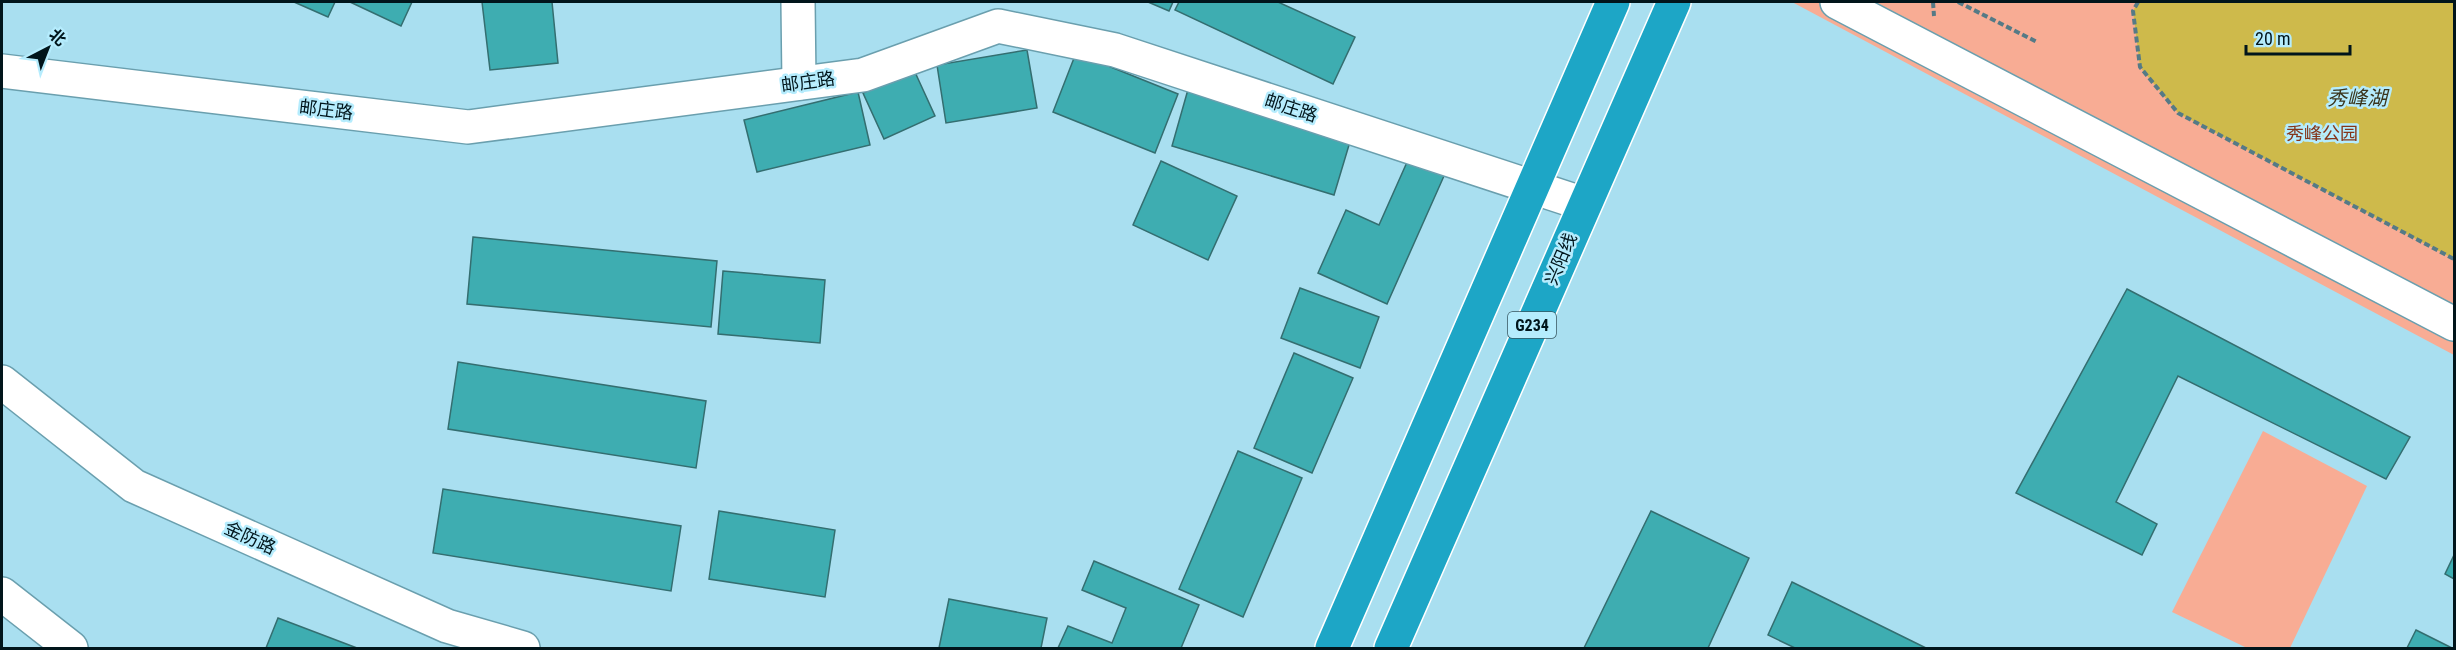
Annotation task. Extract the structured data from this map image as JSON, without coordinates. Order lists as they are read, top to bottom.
{
  "streets": {
    "highway": ["兴阳线", "G234"],
    "street": ["邮庄路", "金防路"]
  },
  "crossings": [
    ["邮庄路", "兴阳线"]
  ],
  "water": ["秀峰湖"],
  "parks": ["秀峰公园"],
  "scale_bar": "20 m",
  "north": "top right"
}
